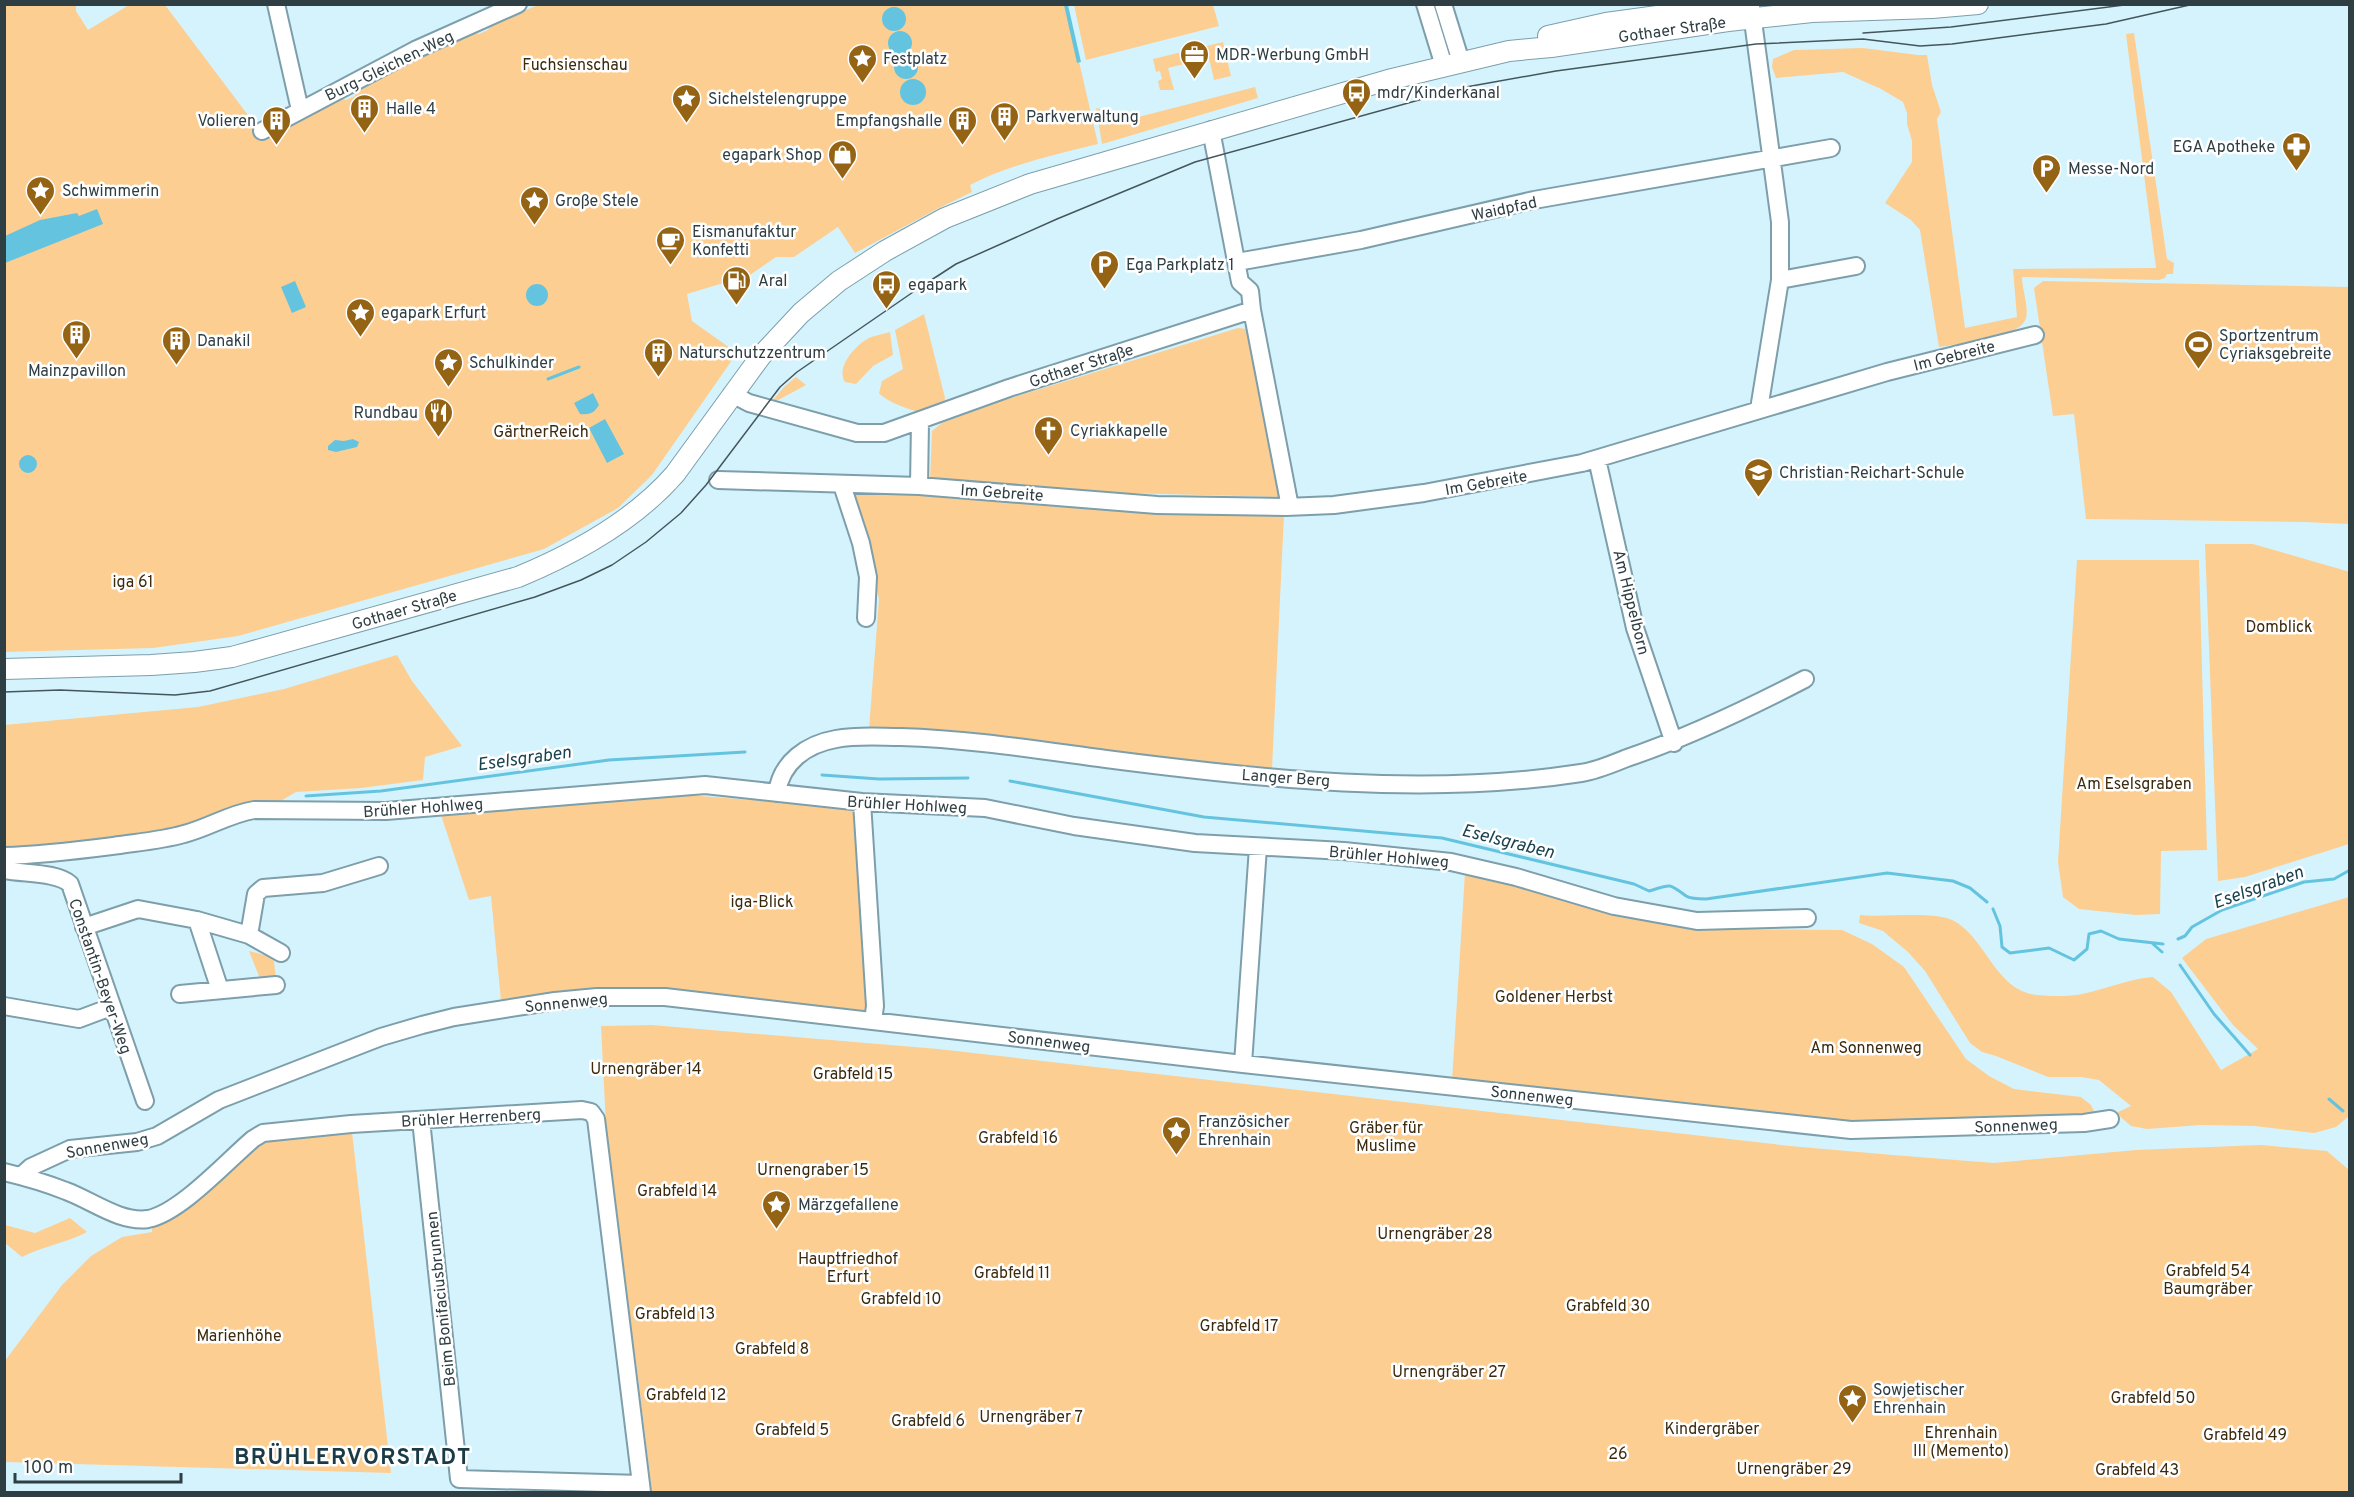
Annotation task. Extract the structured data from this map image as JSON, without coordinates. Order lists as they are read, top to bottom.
{
  "streets": {
    "main road": ["Gothaer Straße"],
    "street": [
      "Burg-Gleichen-Weg",
      "Waidpfad",
      "Im Gebreite",
      "Am Hippelborn",
      "Langer Berg",
      "Brühler Hohlweg",
      "Constantin-Beyer-Weg",
      "Sonnenweg",
      "Brühler Herrenberg",
      "Beim Bonifaciusbrunnen"
    ]
  },
  "crossings": [
    ["Im Gebreite", "Am Hippelborn"],
    ["Am Hippelborn", "Langer Berg"],
    ["Langer Berg", "Brühler Hohlweg"],
    ["Sonnenweg", "Brühler Herrenberg"],
    ["Brühler Herrenberg", "Beim Bonifaciusbrunnen"]
  ],
  "districts": ["BRÜHLERVORSTADT"],
  "water": ["Eselsgraben"],
  "parks": [
    "Fuchsienschau",
    "GärtnerReich",
    "iga 61",
    "Domblick",
    "Am Eselsgraben",
    "iga-Blick",
    "Goldener Herbst",
    "Am Sonnenweg",
    "Urnengräber 14",
    "Grabfeld 15",
    "Gräber für Muslime",
    "Grabfeld 16",
    "Urnengraber 15",
    "Grabfeld 14",
    "Urnengräber 28",
    "Hauptfriedhof Erfurt",
    "Grabfeld 54 Baumgräber",
    "Grabfeld 11",
    "Grabfeld 10",
    "Grabfeld 30",
    "Grabfeld 13",
    "Grabfeld 17",
    "Marienhöhe",
    "Grabfeld 8",
    "Urnengräber 27",
    "Grabfeld 12",
    "Grabfeld 50",
    "Urnengräber 7",
    "Grabfeld 6",
    "Kindergräber",
    "Grabfeld 5",
    "Ehrenhain III (Memento)",
    "Grabfeld 49",
    "26",
    "Urnengräber 29",
    "Grabfeld 43"
  ],
  "places": {
    "office": ["MDR-Werbung GmbH"],
    "place": [
      "Festplatz",
      "Sichelstelengruppe",
      "Schwimmerin",
      "Große Stele",
      "egapark Erfurt",
      "Schulkinder",
      "Französicher Ehrenhain",
      "Märzgefallene",
      "Sowjetischer Ehrenhain"
    ],
    "bus stop": ["mdr/Kinderkanal", "egapark"],
    "building": [
      "Halle 4",
      "Parkverwaltung",
      "Volieren",
      "Empfangshalle",
      "Mainzpavillon",
      "Danakil",
      "Naturschutzzentrum"
    ],
    "pharmacy": ["EGA Apotheke"],
    "shop": ["egapark Shop"],
    "parking": ["Messe-Nord", "Ega Parkplatz 1"],
    "cafe": ["Eismanufaktur Konfetti"],
    "fuel station": ["Aral"],
    "sports": ["Sportzentrum Cyriaksgebreite"],
    "restaurant": ["Rundbau"],
    "church": ["Cyriakkapelle"],
    "school or university": ["Christian-Reichart-Schule"]
  },
  "scale_bar": "100 m"
}
